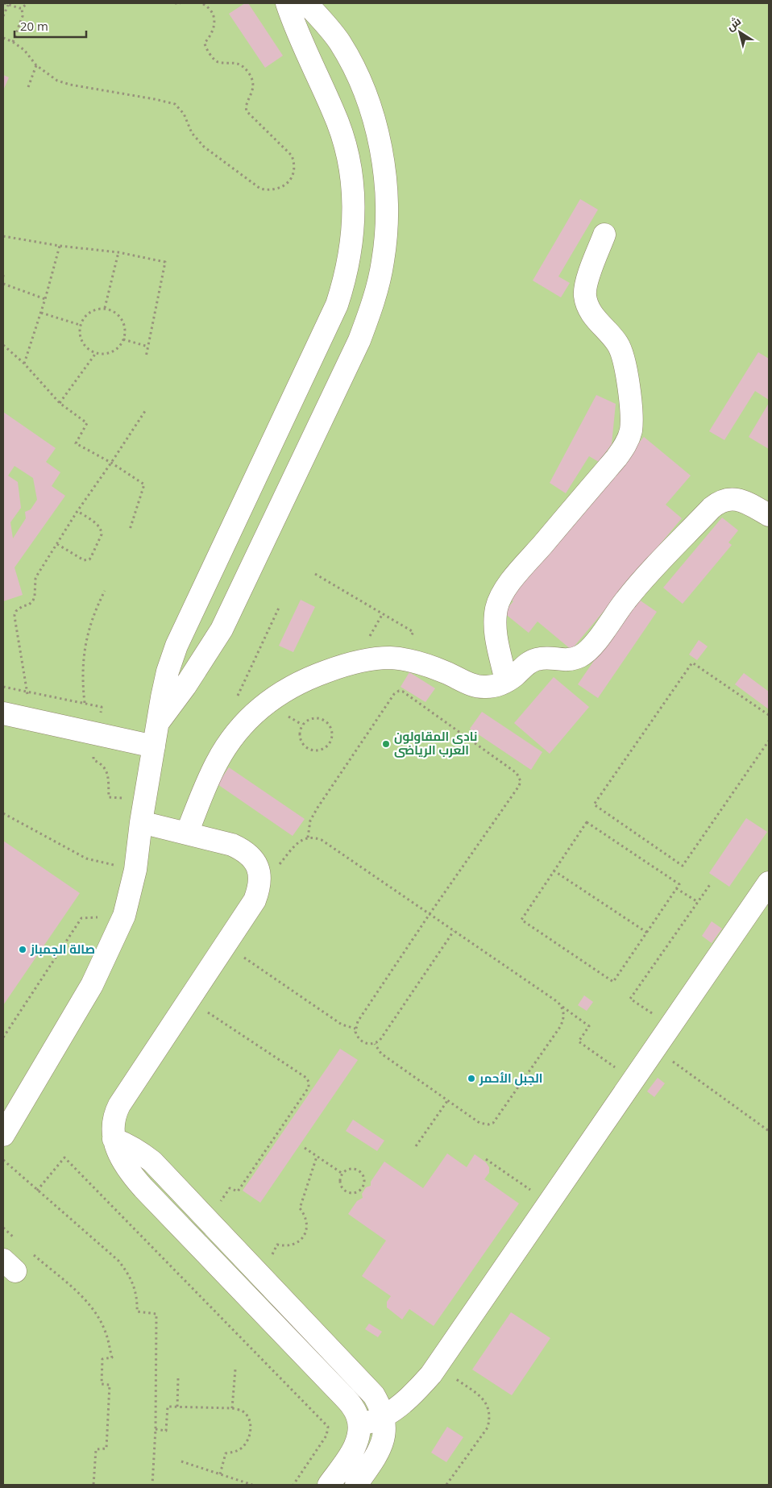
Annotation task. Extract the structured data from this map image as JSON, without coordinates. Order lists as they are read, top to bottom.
{
  "places": ["نادى المقاولون العرب الرياضى", "صالة الجمباز", "الجبل الأحمر"],
  "scale_bar": "20 m",
  "north": "top left"
}
